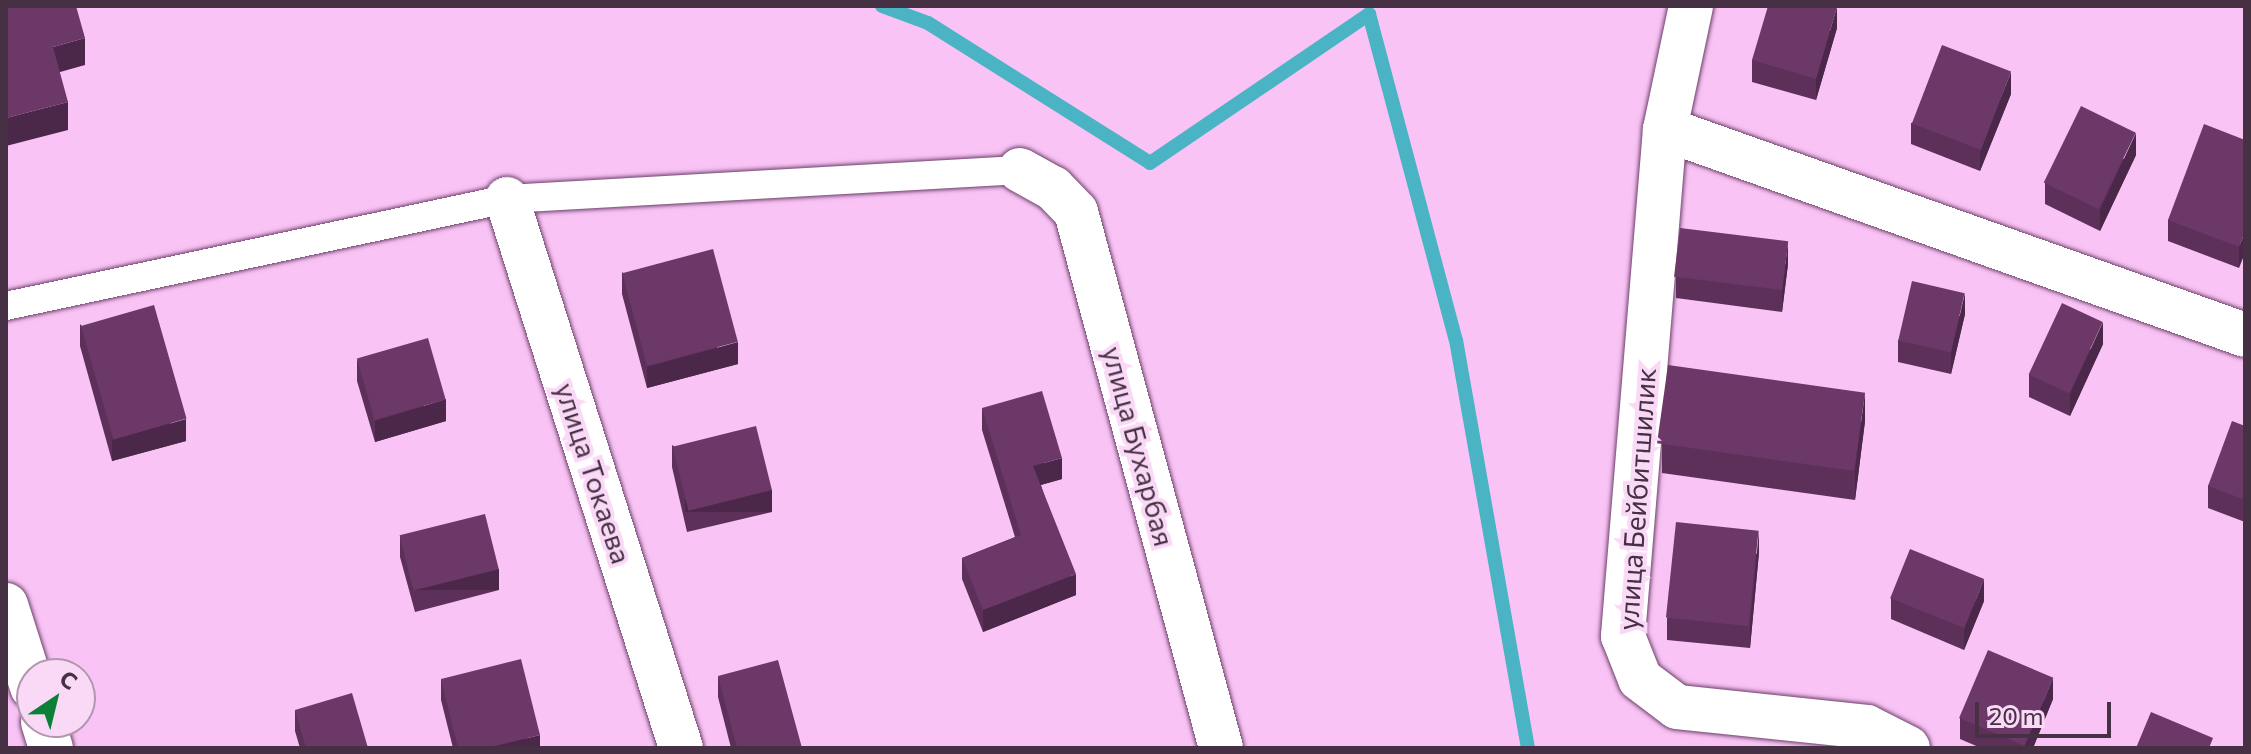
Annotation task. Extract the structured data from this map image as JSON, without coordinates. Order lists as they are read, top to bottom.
{
  "streets": {
    "street": ["улица Бухарбая", "улица Токаева", "улица Бейбитшилик"]
  },
  "scale_bar": "20 m",
  "north": "top right"
}
